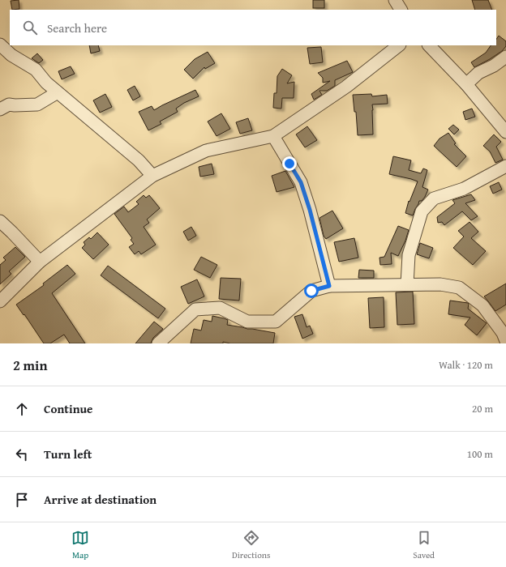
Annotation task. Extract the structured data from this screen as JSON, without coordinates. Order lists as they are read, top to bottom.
{
  "page": {
    "search": "Search here",
    "heading": ["2 min", "Walk · 120 m"],
    "list": [
      ["Continue", "20 m"],
      ["Turn left", "100 m"],
      "Arrive at destination"
    ],
    "nav": ["Map", "Directions", "Saved"]
  }
}
